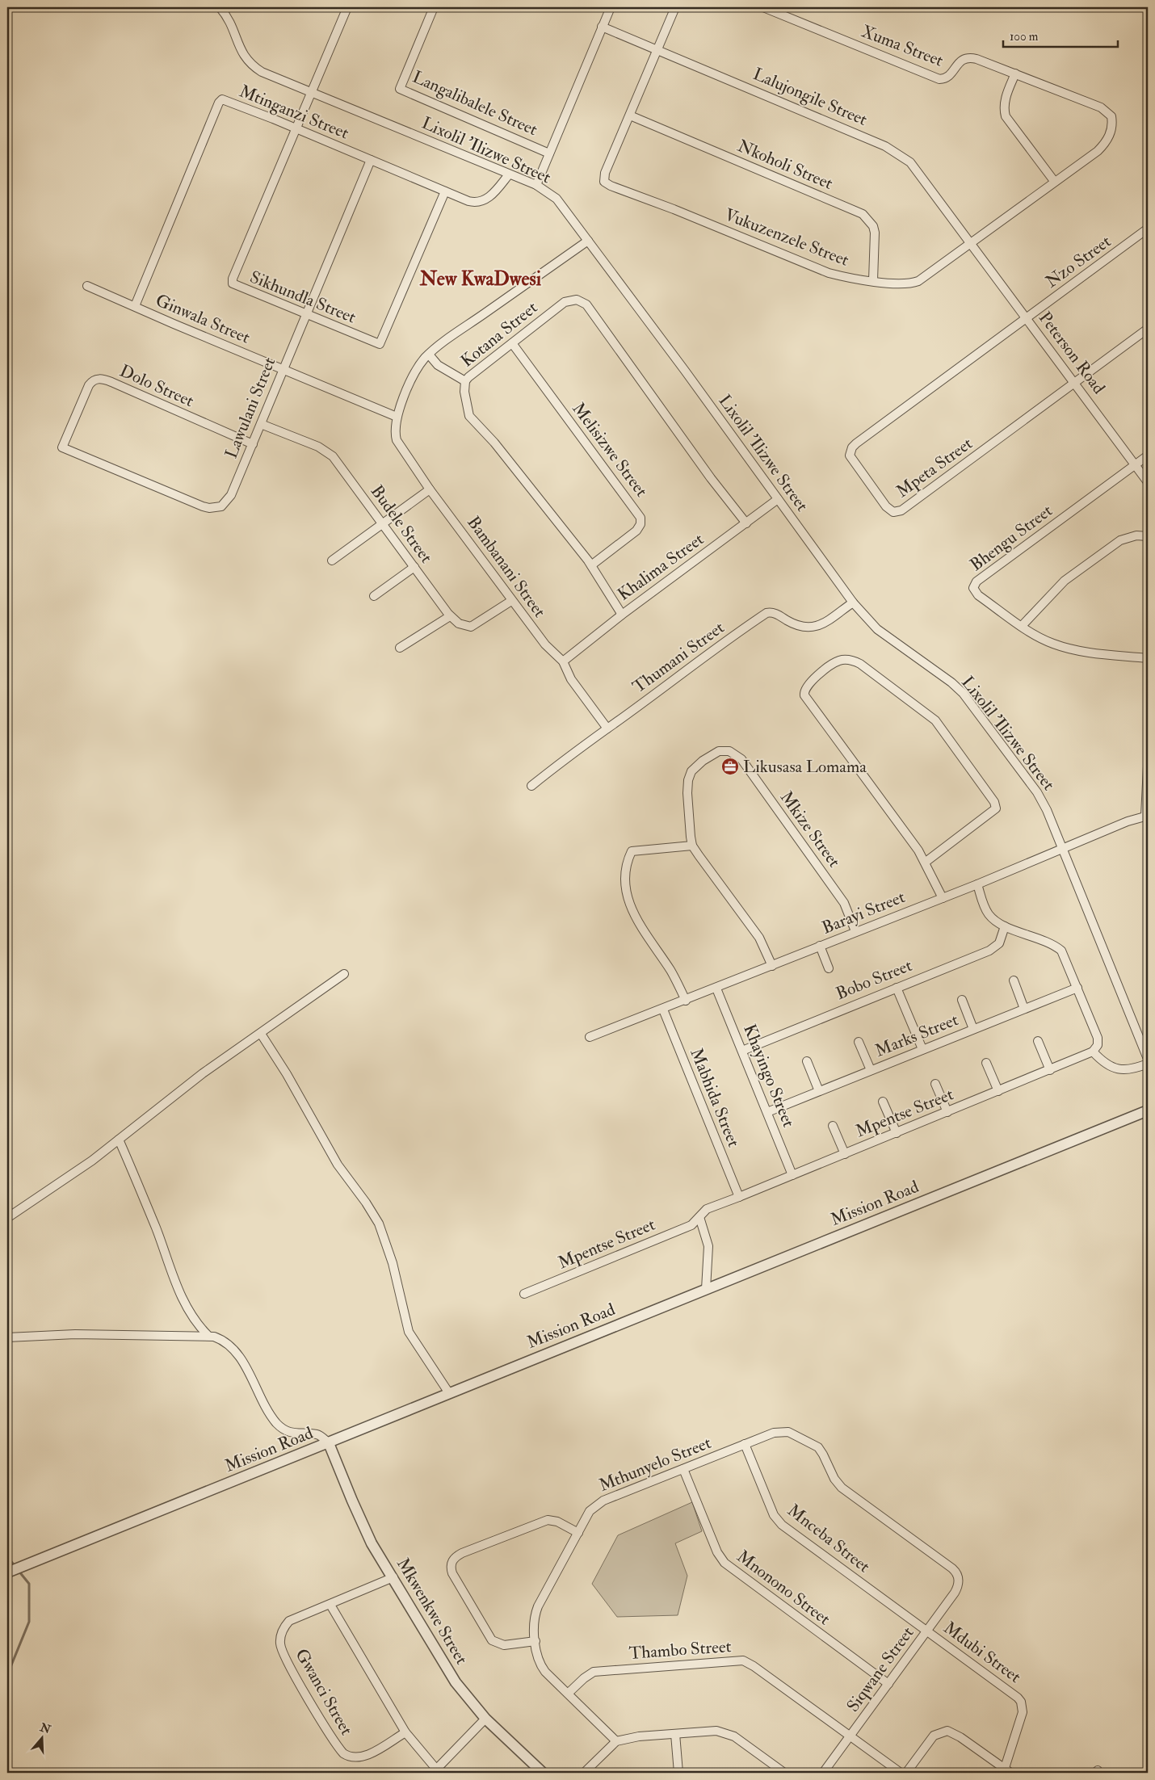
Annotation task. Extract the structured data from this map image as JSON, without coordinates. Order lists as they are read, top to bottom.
{
  "streets": {
    "street": [
      "Xuma Street",
      "Lalujongile Street",
      "Langalibalele Street",
      "Mtinganzi Street",
      "Lixolil 'Ilizwe Street",
      "Nkoholi Street",
      "Vukuzenzele Street",
      "Nzo Street",
      "Sikhundla Street",
      "Ginwala Street",
      "Kotana Street",
      "Peterson Road",
      "Dolo Street",
      "Lawulani Street",
      "Melisizwe Street",
      "Mpeta Street",
      "Budele Street",
      "Bhengu Street",
      "Bambanani Street",
      "Khalima Street",
      "Thumani Street",
      "Mkize Street",
      "Barayi Street",
      "Bobo Street",
      "Marks Street",
      "Khayingo Street",
      "Mabhida Street",
      "Mpentse Street",
      "Mission Road",
      "Mthunyelo Street",
      "Mnceba Street",
      "Mnonono Street",
      "Mkwenkwe Street",
      "Thambo Street",
      "Mdubi Street",
      "Siqwane Street",
      "Gwanci Street"
    ]
  },
  "crossings": [
    ["Xuma Street", "Vukuzenzele Street"],
    ["Lalujongile Street", "Vukuzenzele Street"],
    ["Lalujongile Street", "Peterson Road"],
    ["Mtinganzi Street", "Lixolil 'Ilizwe Street"],
    ["Mtinganzi Street", "Sikhundla Street"],
    ["Mtinganzi Street", "Ginwala Street"],
    ["Mtinganzi Street", "Lawulani Street"],
    ["Lixolil 'Ilizwe Street", "Sikhundla Street"],
    ["Lixolil 'Ilizwe Street", "Khalima Street"],
    ["Lixolil 'Ilizwe Street", "Thumani Street"],
    ["Lixolil 'Ilizwe Street", "Barayi Street"],
    ["Nkoholi Street", "Vukuzenzele Street"],
    ["Vukuzenzele Street", "Peterson Road"],
    ["Nzo Street", "Peterson Road"],
    ["Nzo Street", "Mpeta Street"],
    ["Sikhundla Street", "Lawulani Street"],
    ["Ginwala Street", "Lawulani Street"],
    ["Ginwala Street", "Bambanani Street"],
    ["Kotana Street", "Melisizwe Street"],
    ["Kotana Street", "Khalima Street"],
    ["Peterson Road", "Mpeta Street"],
    ["Peterson Road", "Bhengu Street"],
    ["Dolo Street", "Lawulani Street"],
    ["Lawulani Street", "Budele Street"],
    ["Budele Street", "Bambanani Street"],
    ["Bambanani Street", "Khalima Street"],
    ["Bambanani Street", "Thumani Street"],
    ["Mkize Street", "Barayi Street"],
    ["Barayi Street", "Khayingo Street"],
    ["Barayi Street", "Mabhida Street"],
    ["Bobo Street", "Khayingo Street"],
    ["Marks Street", "Khayingo Street"],
    ["Khayingo Street", "Mpentse Street"],
    ["Mabhida Street", "Mpentse Street"],
    ["Mission Road", "Mkwenkwe Street"],
    ["Mthunyelo Street", "Mnceba Street"],
    ["Mthunyelo Street", "Mnonono Street"],
    ["Mthunyelo Street", "Thambo Street"],
    ["Mthunyelo Street", "Siqwane Street"],
    ["Mnceba Street", "Mdubi Street"],
    ["Mnceba Street", "Siqwane Street"],
    ["Mnonono Street", "Siqwane Street"],
    ["Mkwenkwe Street", "Gwanci Street"],
    ["Thambo Street", "Siqwane Street"],
    ["Mdubi Street", "Siqwane Street"]
  ],
  "districts": ["New KwaDwesi"],
  "places": {
    "office": ["Likusasa Lomama"]
  },
  "scale_bar": "100 m",
  "north": "top"
}
